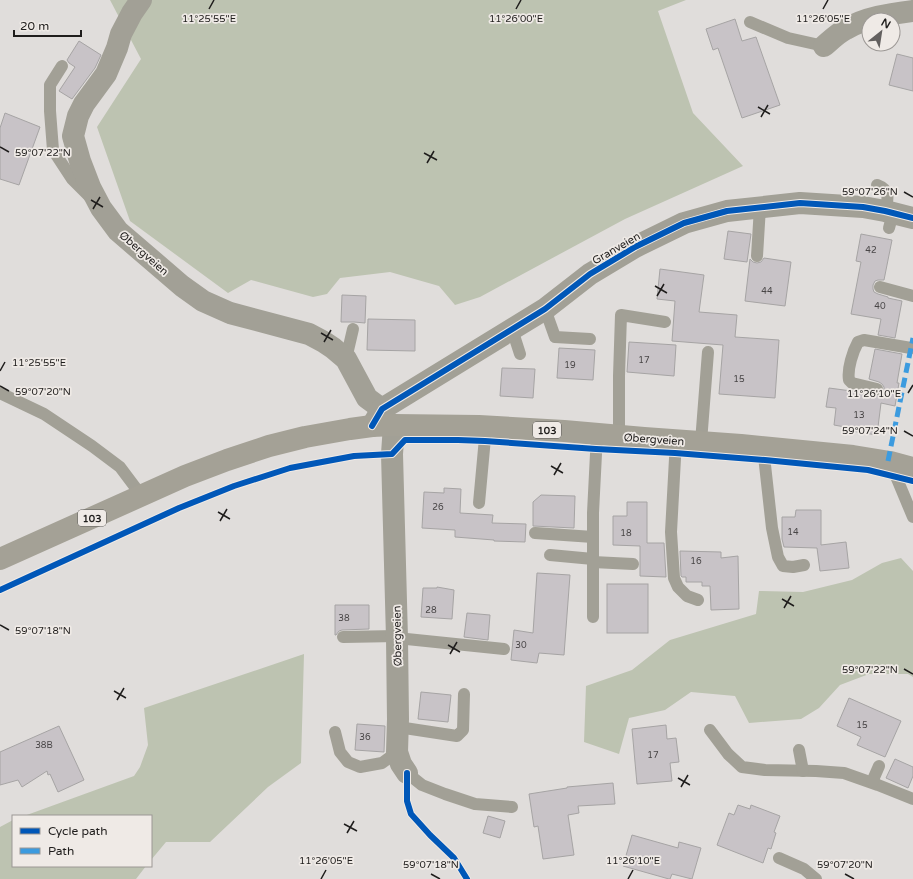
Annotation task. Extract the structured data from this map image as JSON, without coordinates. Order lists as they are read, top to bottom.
{
  "streets": {
    "main road": ["Øbergveien", "103"],
    "street": ["Granveien"]
  },
  "crossings": [
    ["Granveien", "Øbergveien"]
  ],
  "house_numbers": [
    "42",
    "44",
    "40",
    "17",
    "19",
    "15",
    "13",
    "26",
    "14",
    "18",
    "16",
    "28",
    "38",
    "30",
    "15",
    "36",
    "38B",
    "17"
  ],
  "legend": ["Cycle path", "Path"],
  "scale_bar": "20 m",
  "north": "top right",
  "coordinates": [
    "11°25'55\"E",
    "11°26'00\"E",
    "11°26'05\"E",
    "59°07'22\"N",
    "59°07'26\"N",
    "59°07'20\"N",
    "11°26'10\"E",
    "59°07'24\"N",
    "59°07'18\"N"
  ]
}
